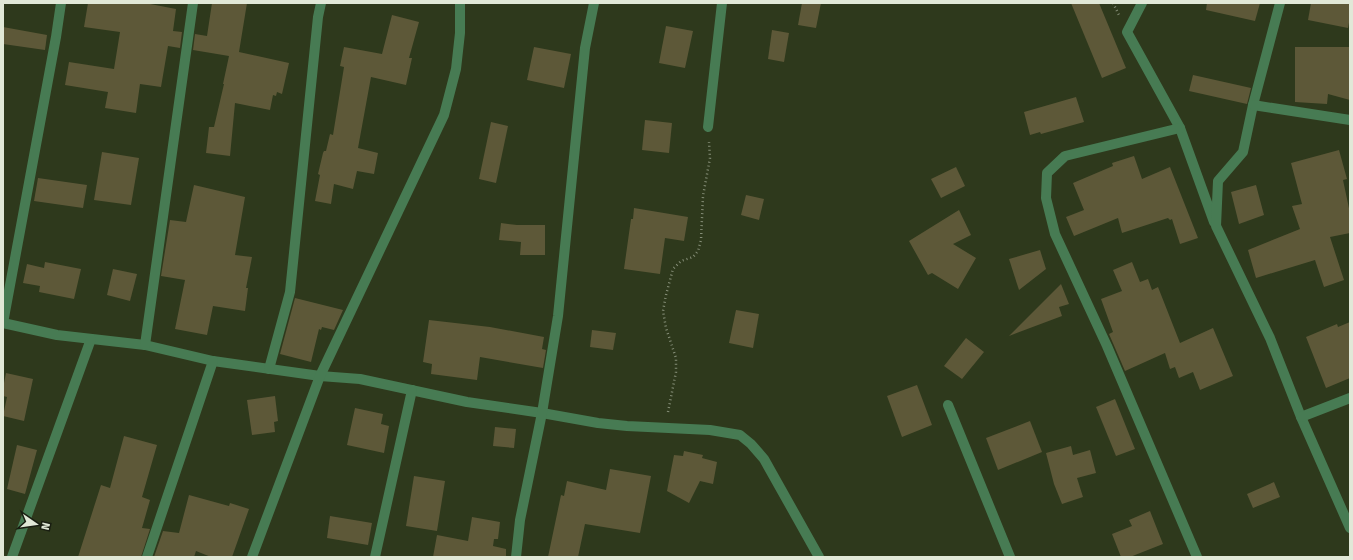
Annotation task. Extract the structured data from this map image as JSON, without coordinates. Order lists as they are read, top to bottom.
{
  "north": "right"
}
